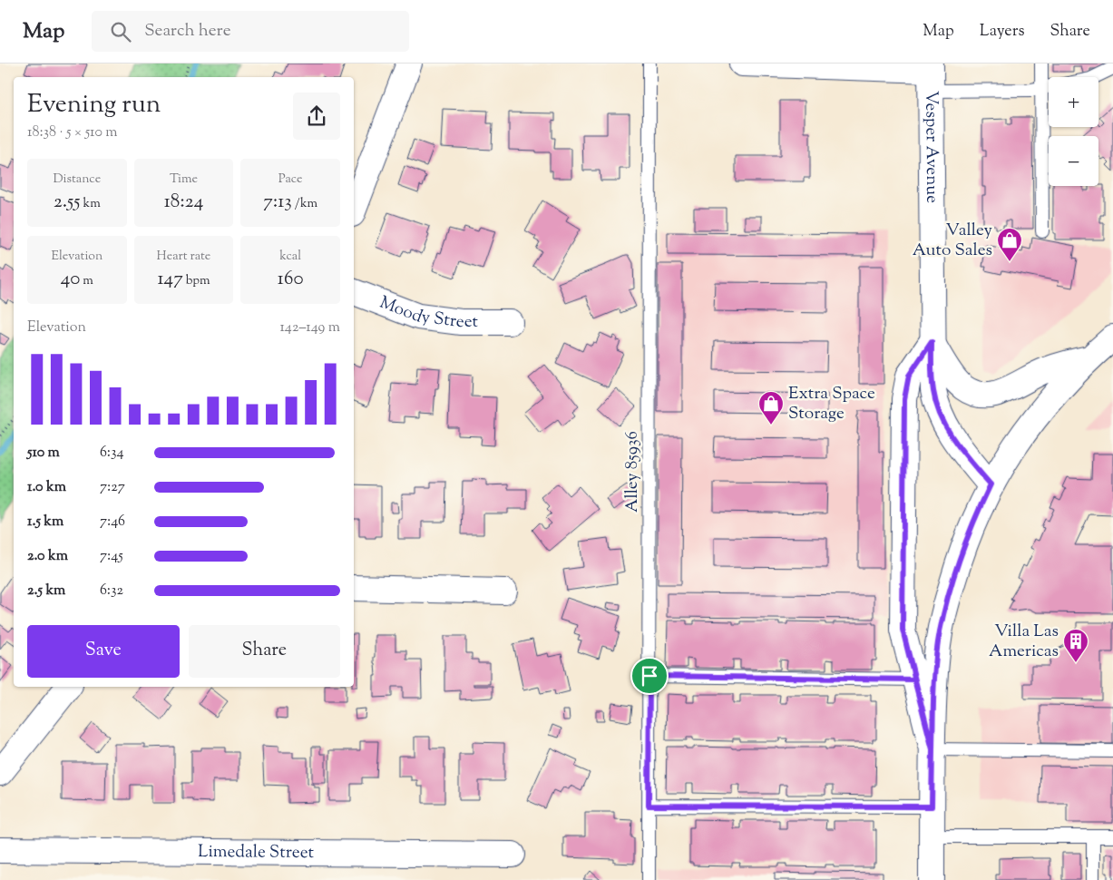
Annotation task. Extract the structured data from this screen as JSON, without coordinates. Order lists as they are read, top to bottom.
{
  "streets": {
    "street": ["Vesper Avenue", "Moody Street", "Limedale Street"],
    "lane": ["Alley 85936"]
  },
  "places": {
    "shop": ["Valley Auto Sales", "Extra Space Storage"],
    "building": ["Villa Las Americas"]
  },
  "page": {
    "header": "Map",
    "search": "Search here",
    "nav": ["Map", "Layers", "Share"],
    "map_buttons": ["+", "−"],
    "heading": ["Evening run", "18:38 · 5 × 510 m"],
    "stats": [
      ["Distance", "2.55 km"],
      ["Time", "18:24"],
      ["Pace", "7:13 /km"],
      ["Elevation", "40 m"],
      ["Heart rate", "147 bpm"],
      ["kcal", "160"]
    ],
    "chart": ["Elevation", "142–149 m"],
    "list": [
      {
        "name": "510 m",
        "note": "6:34"
      },
      {
        "name": "1.0 km",
        "note": "7:27"
      },
      {
        "name": "1.5 km",
        "note": "7:46"
      },
      {
        "name": "2.0 km",
        "note": "7:45"
      },
      {
        "name": "2.5 km",
        "note": "6:32"
      }
    ],
    "buttons": ["Save", "Share"]
  }
}
